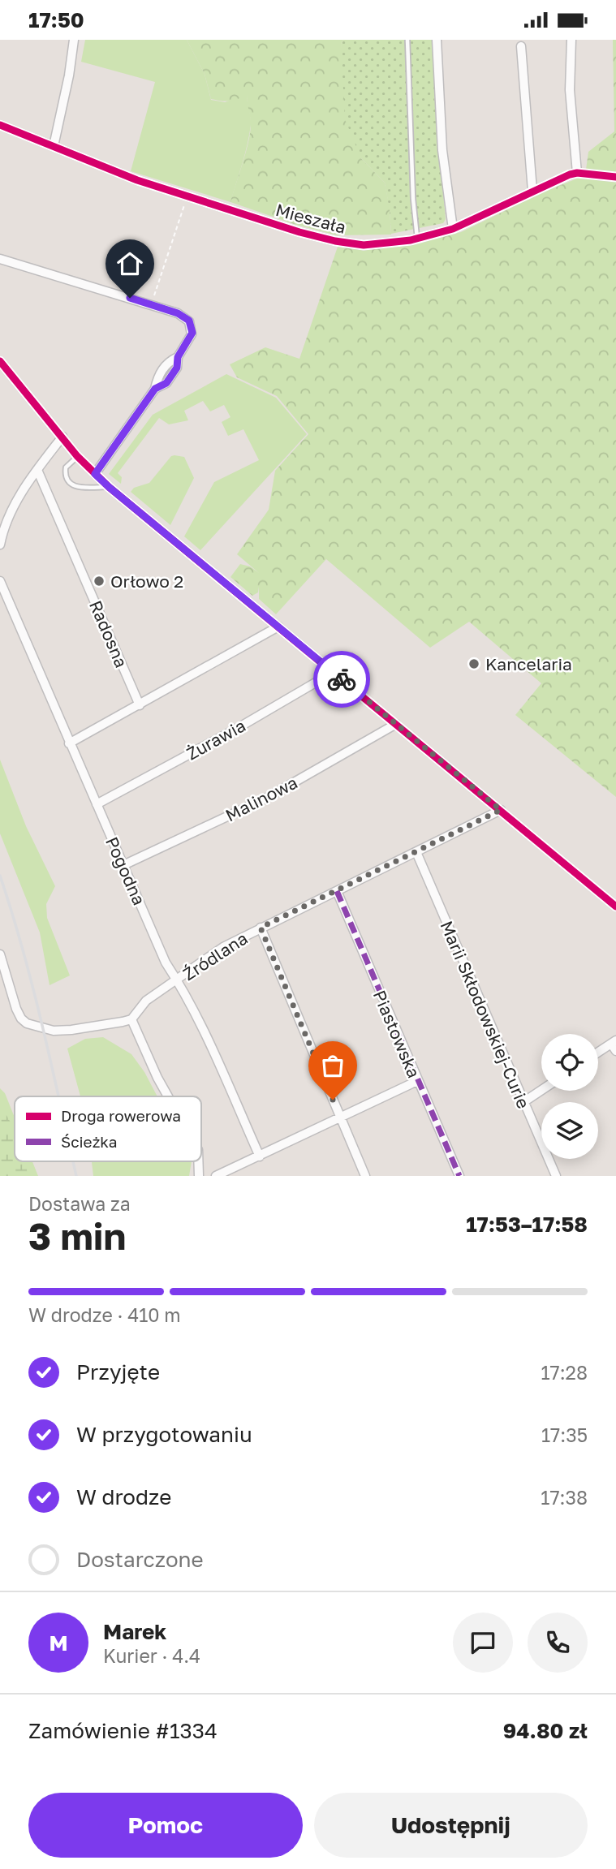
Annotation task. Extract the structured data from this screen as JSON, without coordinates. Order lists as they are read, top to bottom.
{
  "streets": {
    "street": [
      "Mieszała",
      "Radosna",
      "Żurawia",
      "Malinowa",
      "Pogodna",
      "Źródlana",
      "Marii Skłodowskiej-Curie",
      "Piastowska"
    ]
  },
  "crossings": [
    ["Żurawia", "Pogodna"],
    ["Malinowa", "Pogodna"],
    ["Pogodna", "Źródlana"],
    ["Źródlana", "Marii Skłodowskiej-Curie"],
    ["Źródlana", "Piastowska"]
  ],
  "places": ["Orłowo 2", "Kancelaria"],
  "legend": ["Droga rowerowa", "Ścieżka"],
  "page": {
    "status": "17:50",
    "heading": ["3 min", "Dostawa za", "17:53–17:58"],
    "panel": [
      "Marek",
      "Kurier · 4.4",
      "Zamówienie #1334",
      "94.80 zł"
    ],
    "bar": "W drodze · 410 m",
    "list": [
      ["Przyjęte", "17:28"],
      ["W przygotowaniu", "17:35"],
      ["W drodze", "17:38"],
      "Dostarczone"
    ],
    "round": "M",
    "buttons": ["Pomoc", "Udostępnij"]
  }
}
